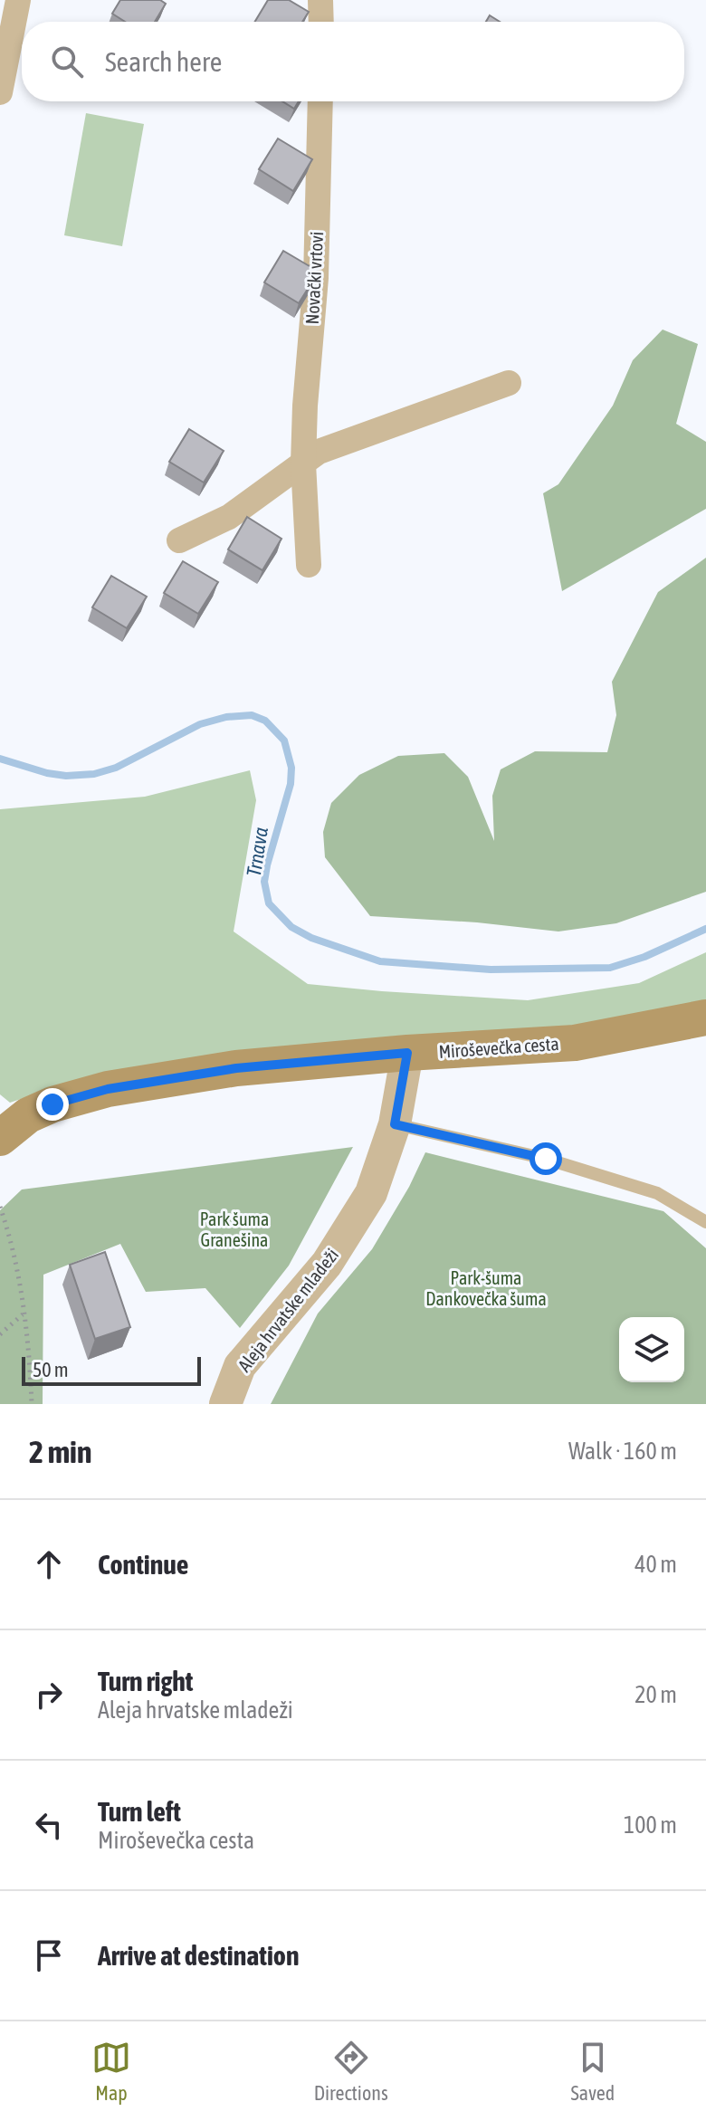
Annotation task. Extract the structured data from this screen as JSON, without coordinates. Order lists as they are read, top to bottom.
{
  "streets": {
    "main road": ["Miroševečka cesta"],
    "street": ["Novački vrtovi", "Aleja hrvatske mladeži"]
  },
  "crossings": [
    ["Miroševečka cesta", "Aleja hrvatske mladeži"]
  ],
  "water": ["Trnava"],
  "parks": ["Park šuma Granešina", "Park-šuma Dankovečka šuma"],
  "scale_bar": "50 m",
  "page": {
    "search": "Search here",
    "scale": "50 m",
    "heading": ["2 min", "Walk · 160 m"],
    "list": [
      ["Continue", "40 m"],
      ["Turn right", "Aleja hrvatske mladeži", "20 m"],
      ["Turn left", "Miroševečka cesta", "100 m"],
      "Arrive at destination"
    ],
    "nav": ["Map", "Directions", "Saved"]
  }
}
